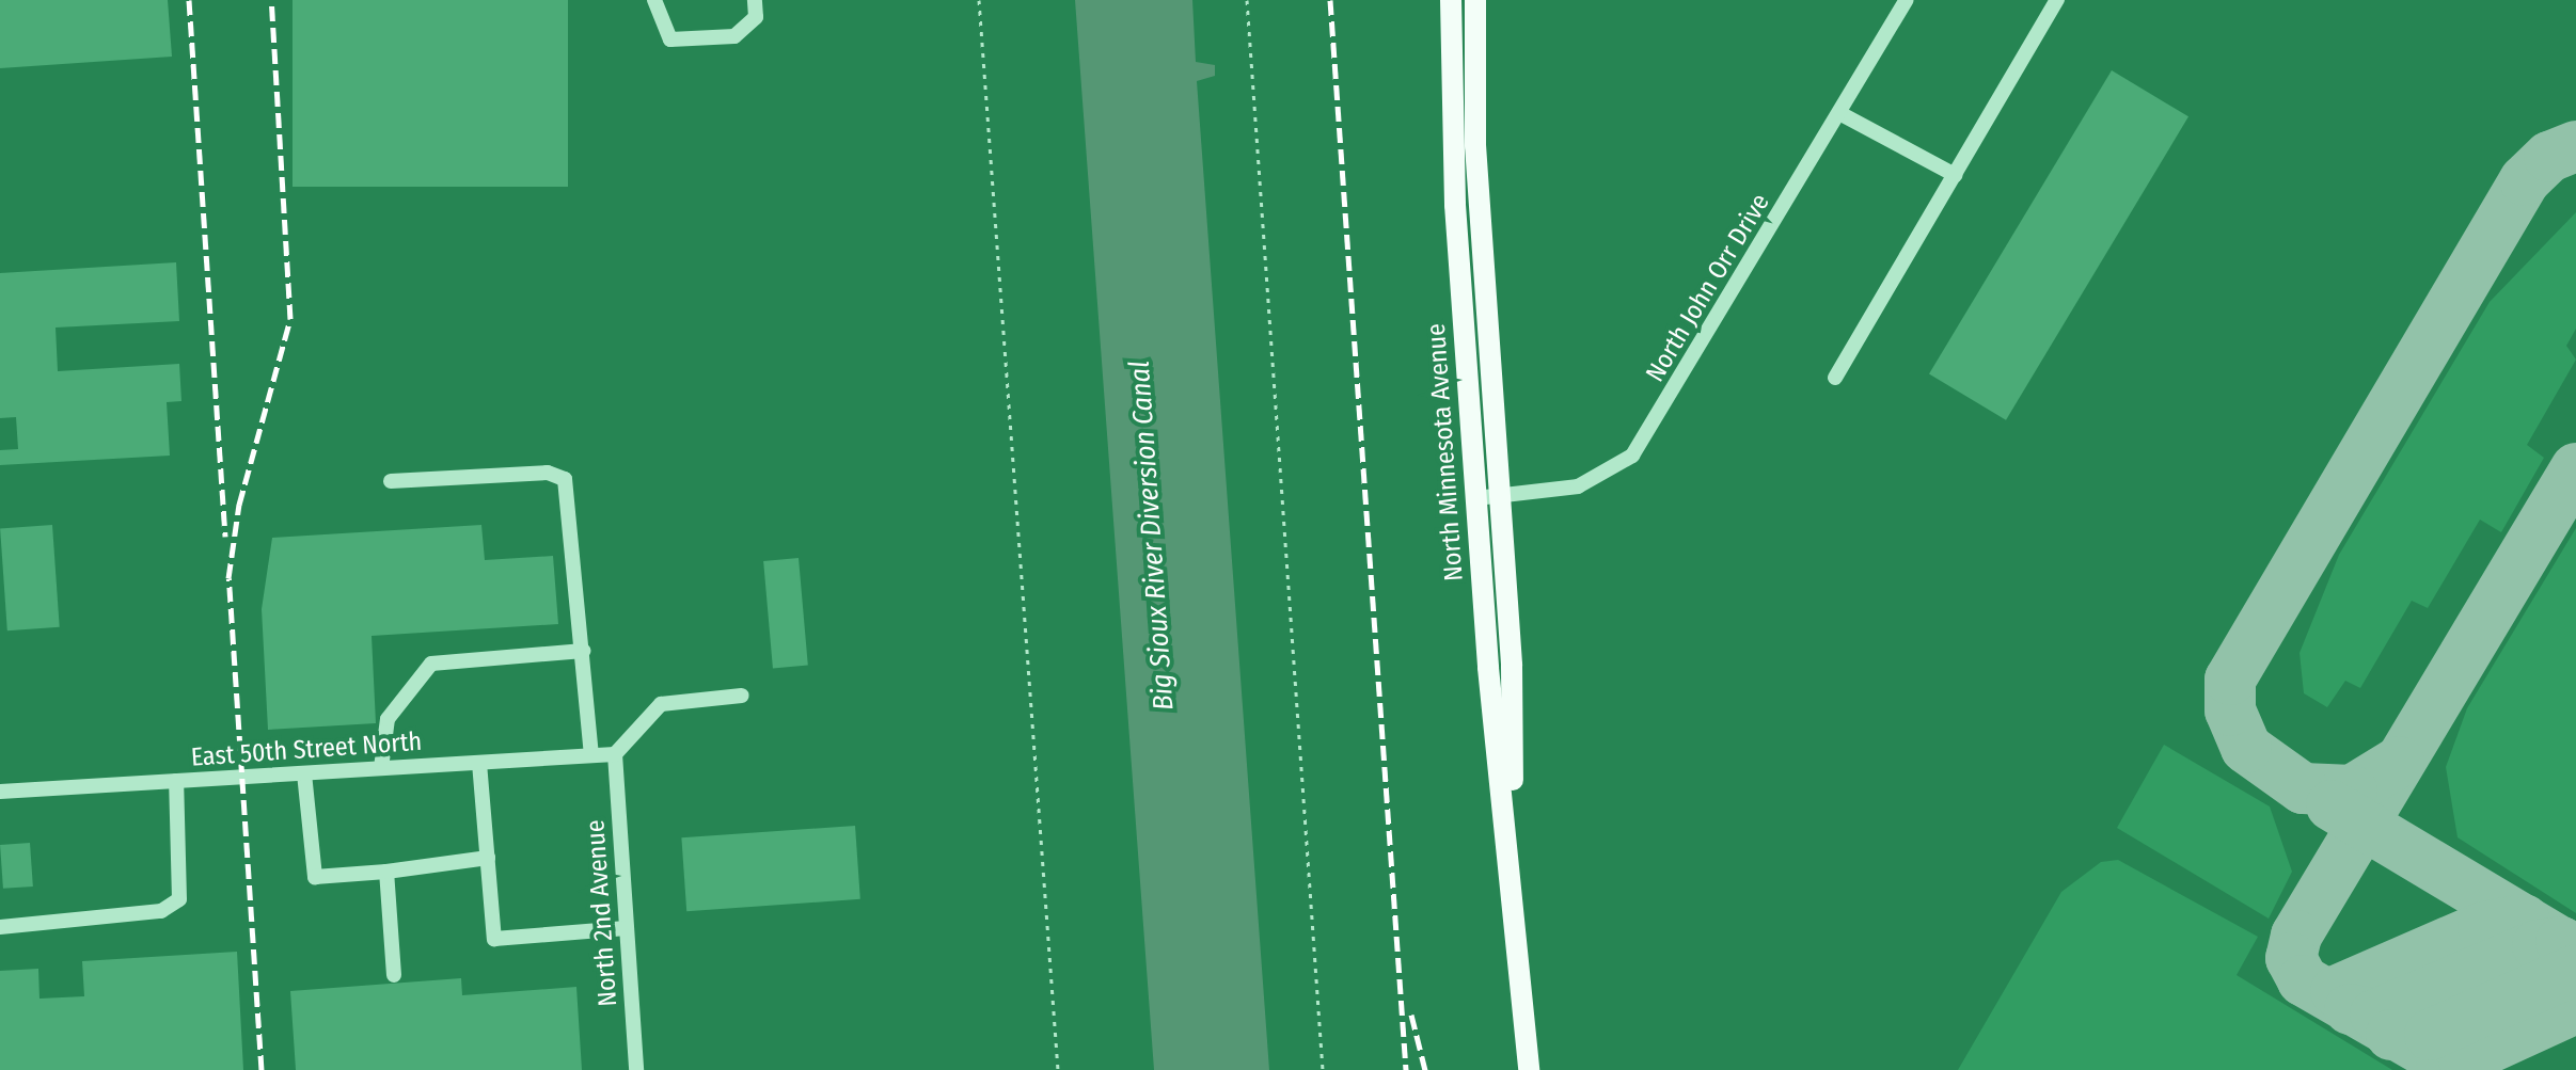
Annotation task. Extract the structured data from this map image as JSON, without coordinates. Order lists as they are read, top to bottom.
{
  "streets": {
    "main road": ["North Minnesota Avenue"],
    "street": ["North John Orr Drive", "East 50th Street North", "North 2nd Avenue"]
  },
  "crossings": [
    ["North John Orr Drive", "North Minnesota Avenue"],
    ["East 50th Street North", "North 2nd Avenue"]
  ],
  "water": ["Big Sioux River Diversion Canal"]
}
